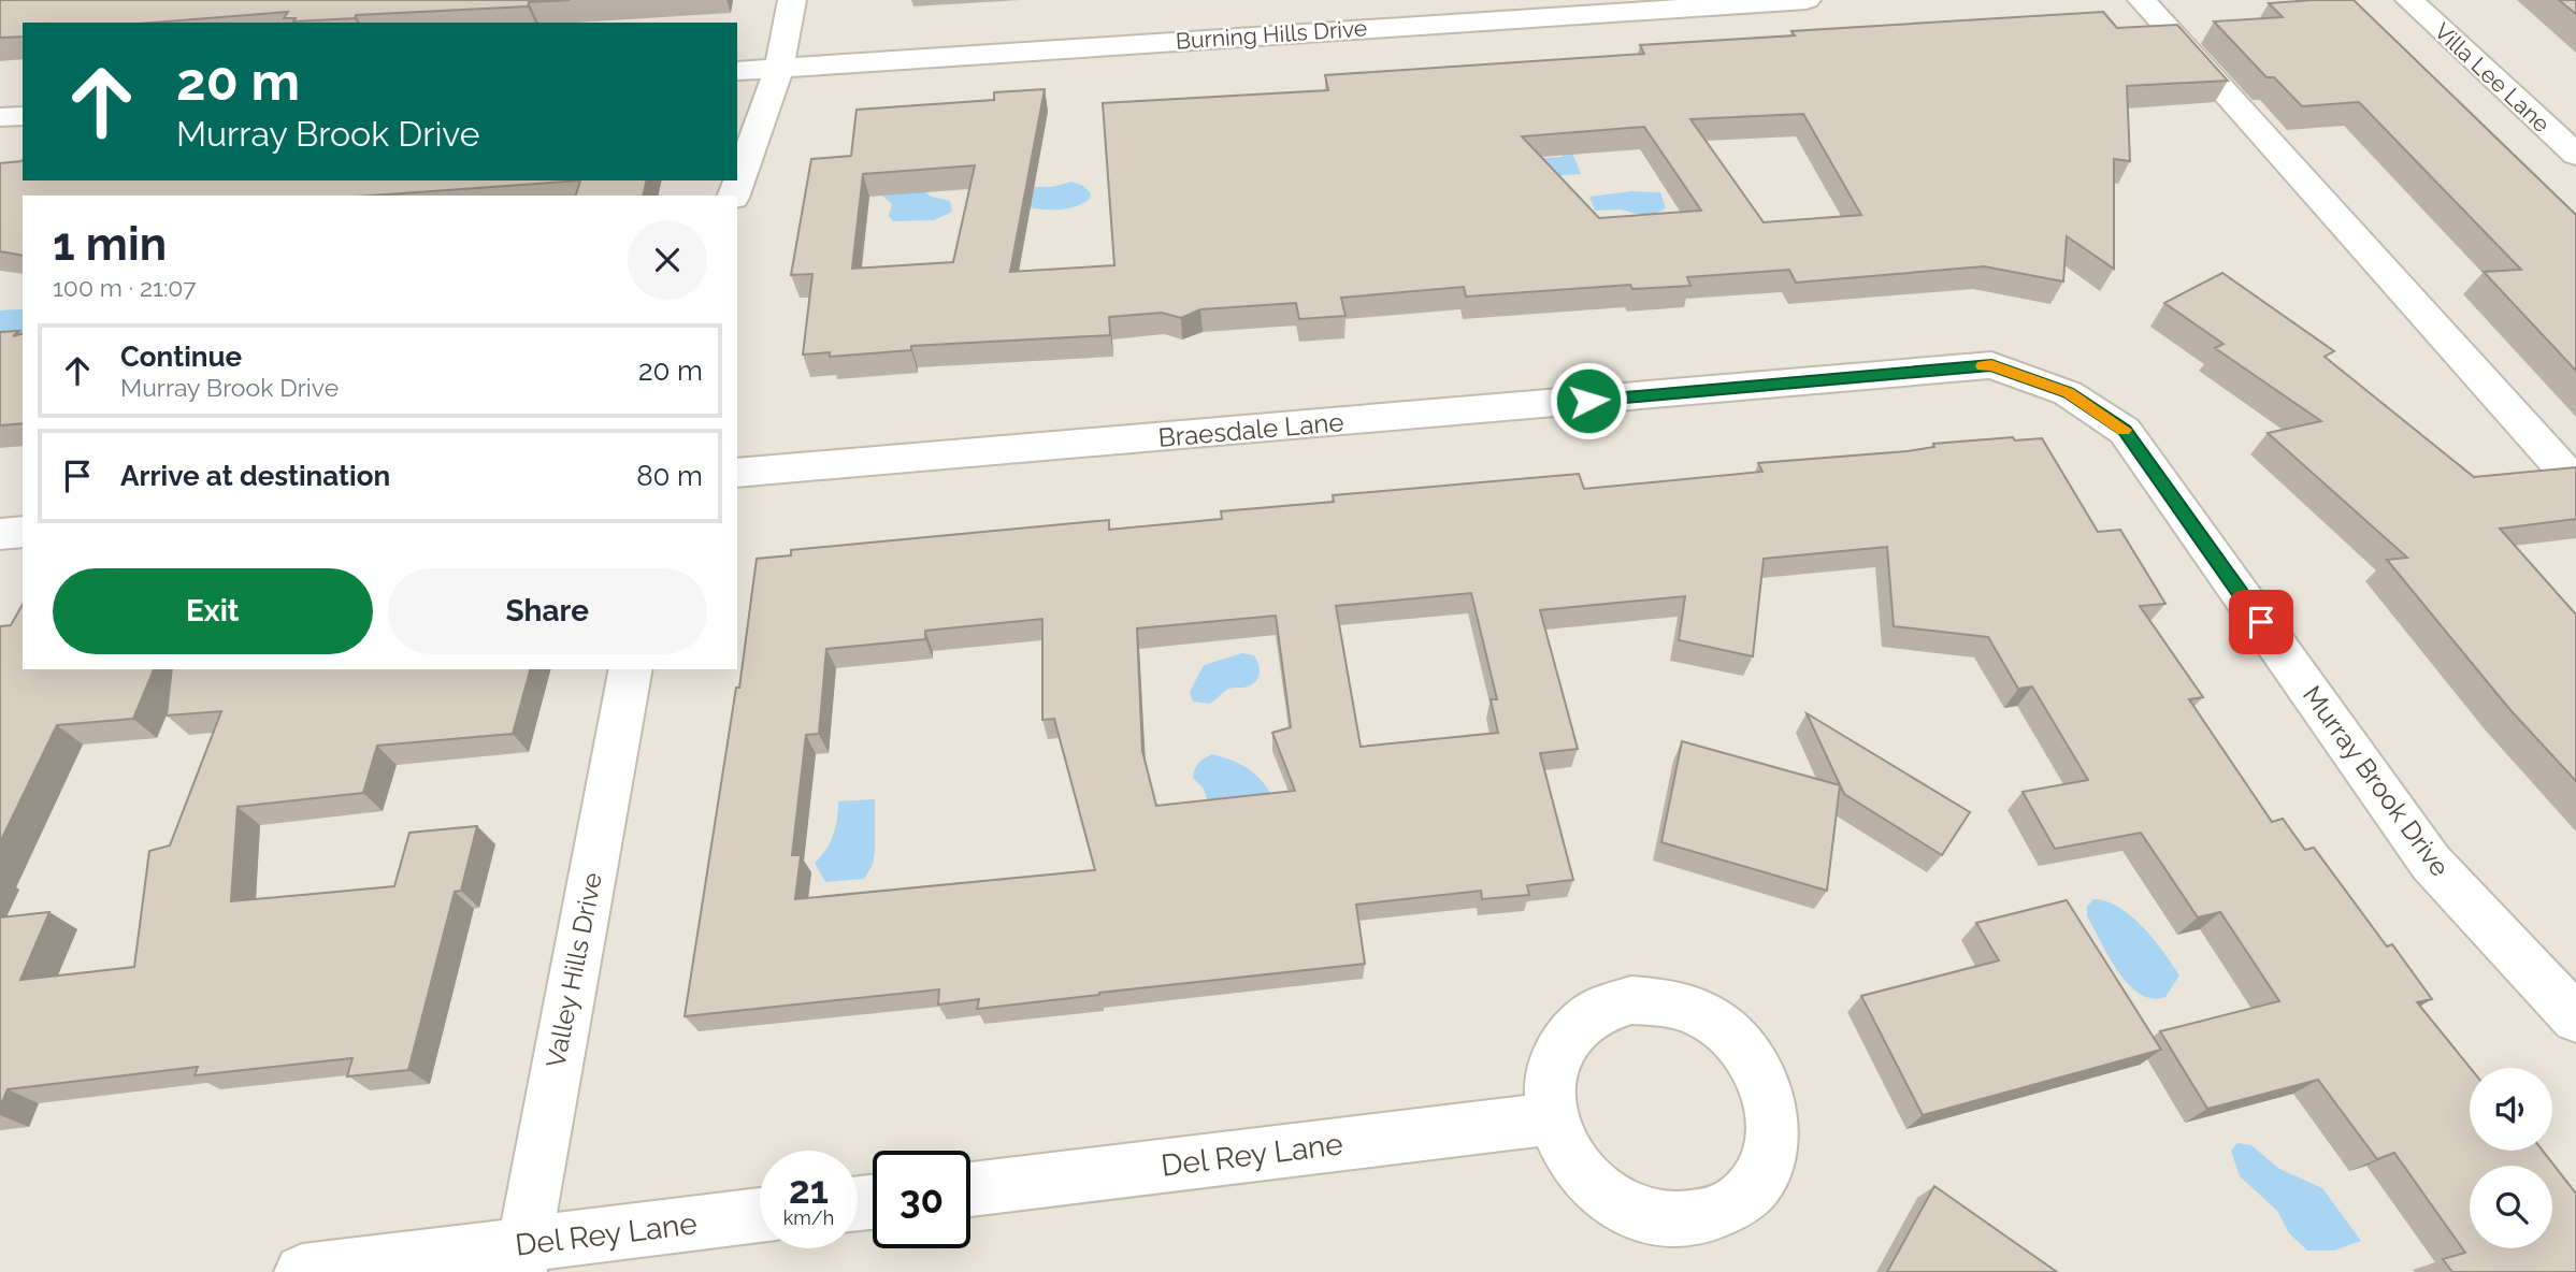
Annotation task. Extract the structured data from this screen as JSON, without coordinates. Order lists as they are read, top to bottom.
{
  "streets": {
    "street": [
      "Burning Hills Drive",
      "Villa Lee Lane",
      "Braesdale Lane",
      "Murray Brook Drive",
      "Valley Hills Drive",
      "Del Rey Lane"
    ]
  },
  "crossings": [
    ["Braesdale Lane", "Murray Brook Drive"],
    ["Valley Hills Drive", "Del Rey Lane"]
  ],
  "page": {
    "turn": ["20 m", "Murray Brook Drive"],
    "heading": ["1 min", "100 m · 21:07"],
    "list": [
      {
        "name": "Continue",
        "note": "Murray Brook Drive",
        "value": "20 m"
      },
      {
        "name": "Arrive at destination",
        "value": "80 m"
      }
    ],
    "buttons": ["Exit", "Share"],
    "speed": "21 km/h",
    "limit": "30"
  }
}
